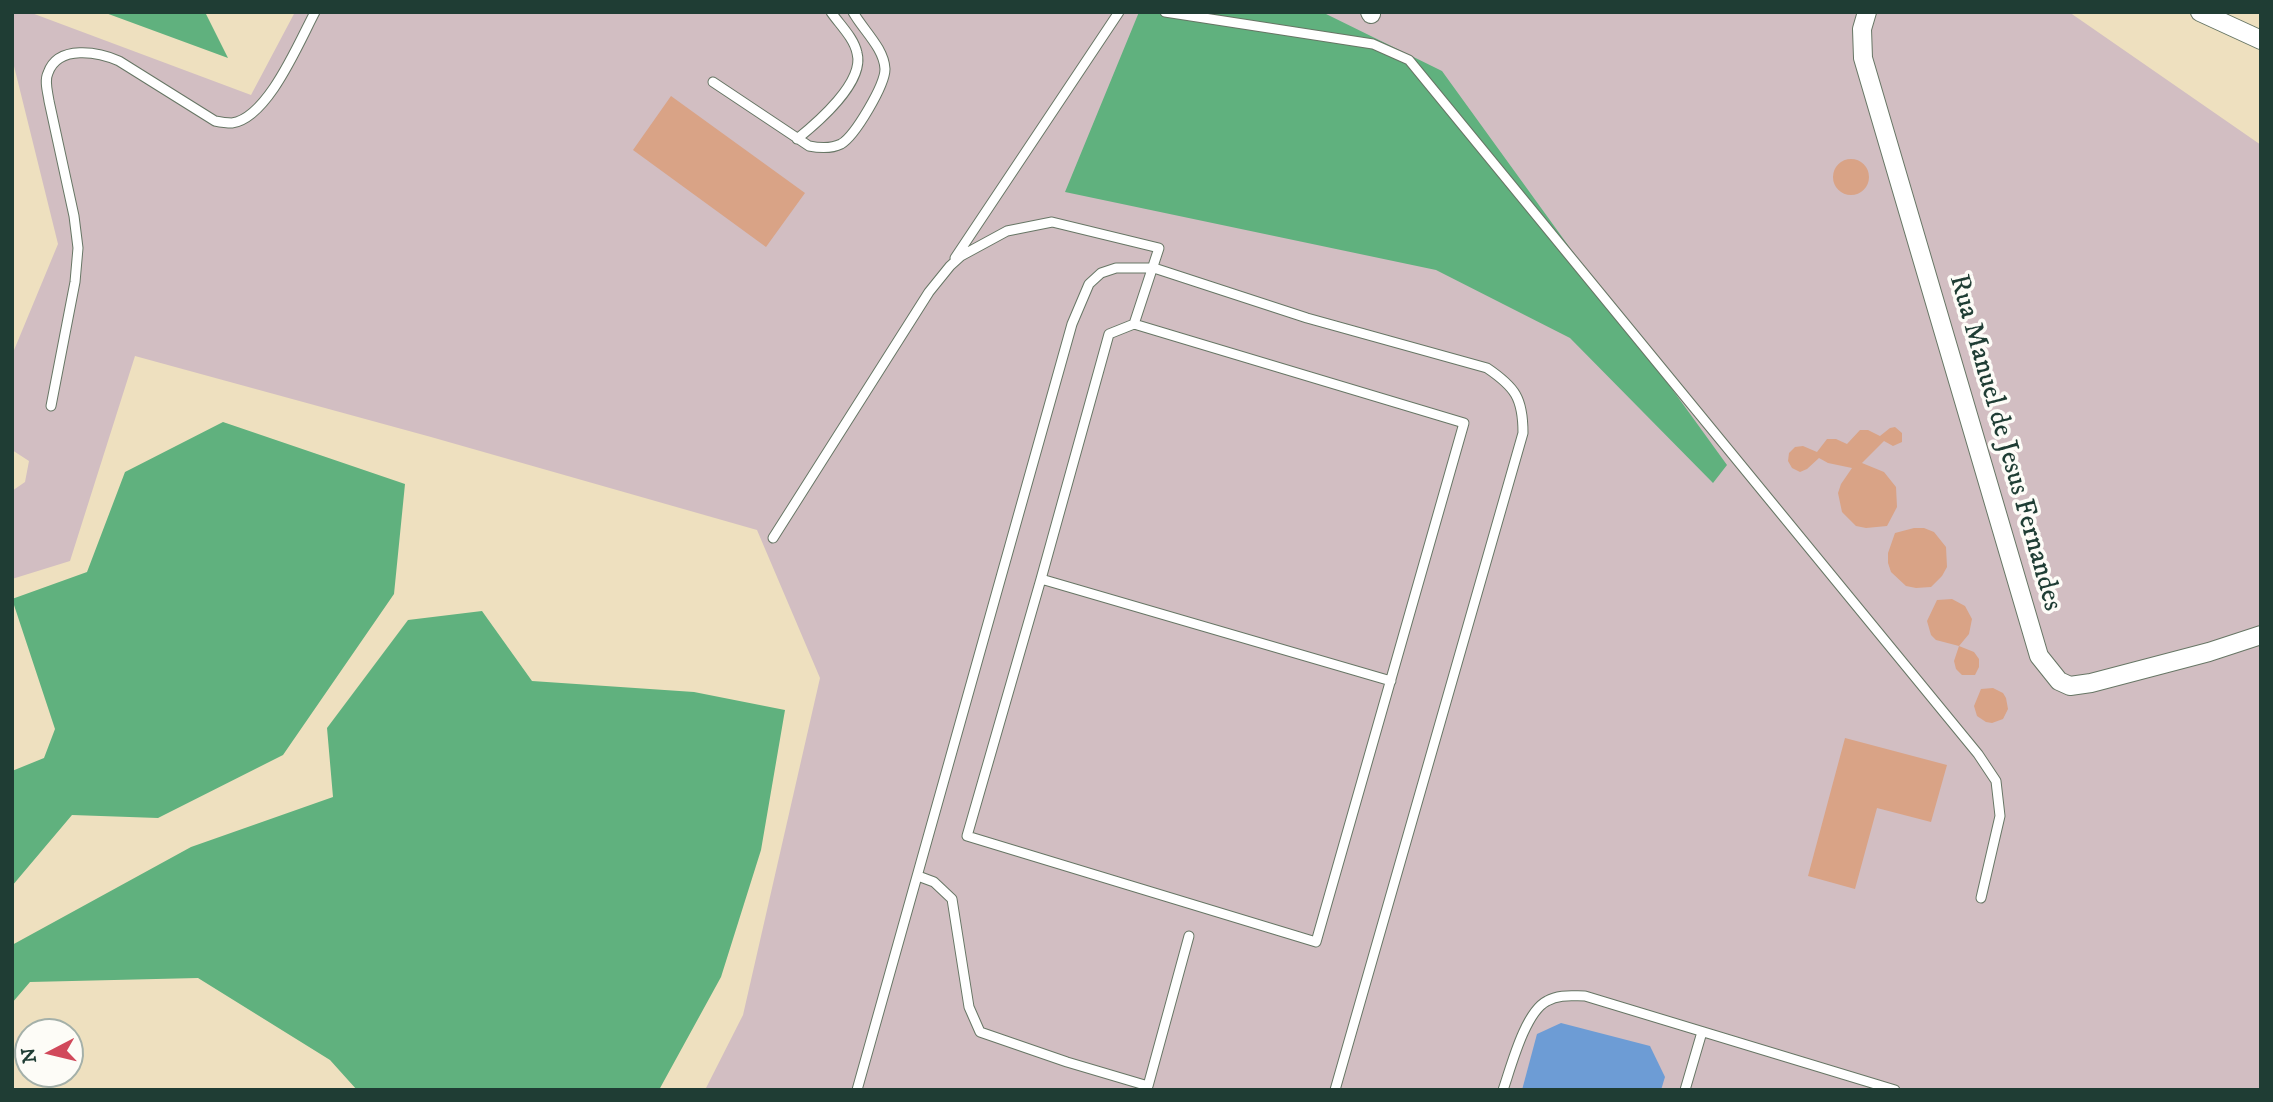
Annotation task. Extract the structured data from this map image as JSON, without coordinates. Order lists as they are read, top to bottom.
{
  "streets": {
    "street": ["Rua Manuel de Jesus Fernandes"]
  },
  "north": "left"
}
